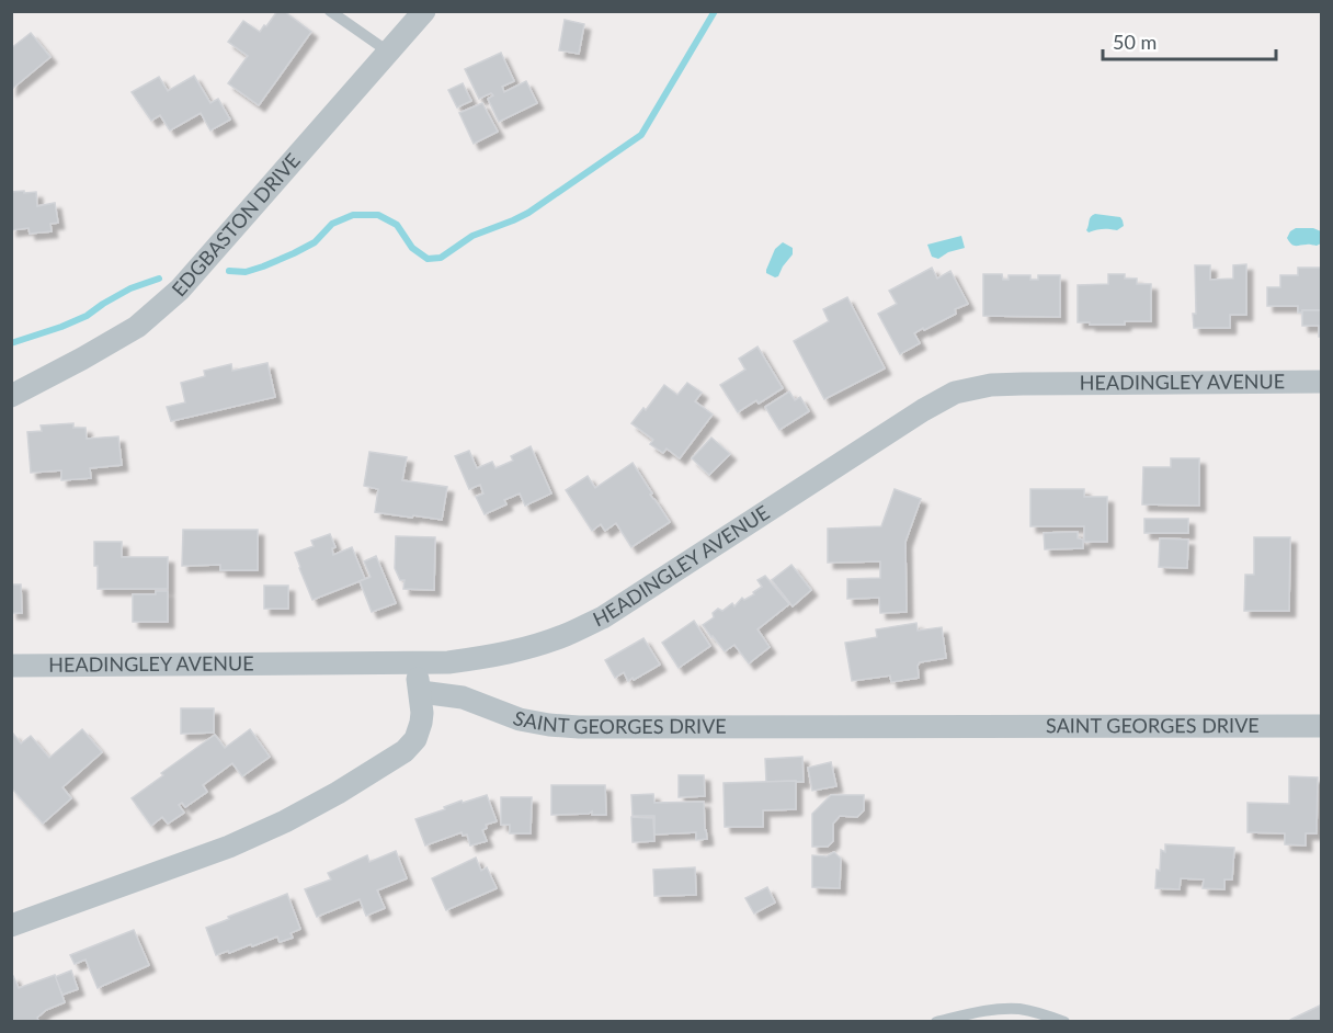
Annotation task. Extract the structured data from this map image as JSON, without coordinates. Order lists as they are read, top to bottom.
{
  "streets": {
    "street": ["EDGBASTON DRIVE", "HEADINGLEY AVENUE", "SAINT GEORGES DRIVE"]
  },
  "scale_bar": "50 m"
}
